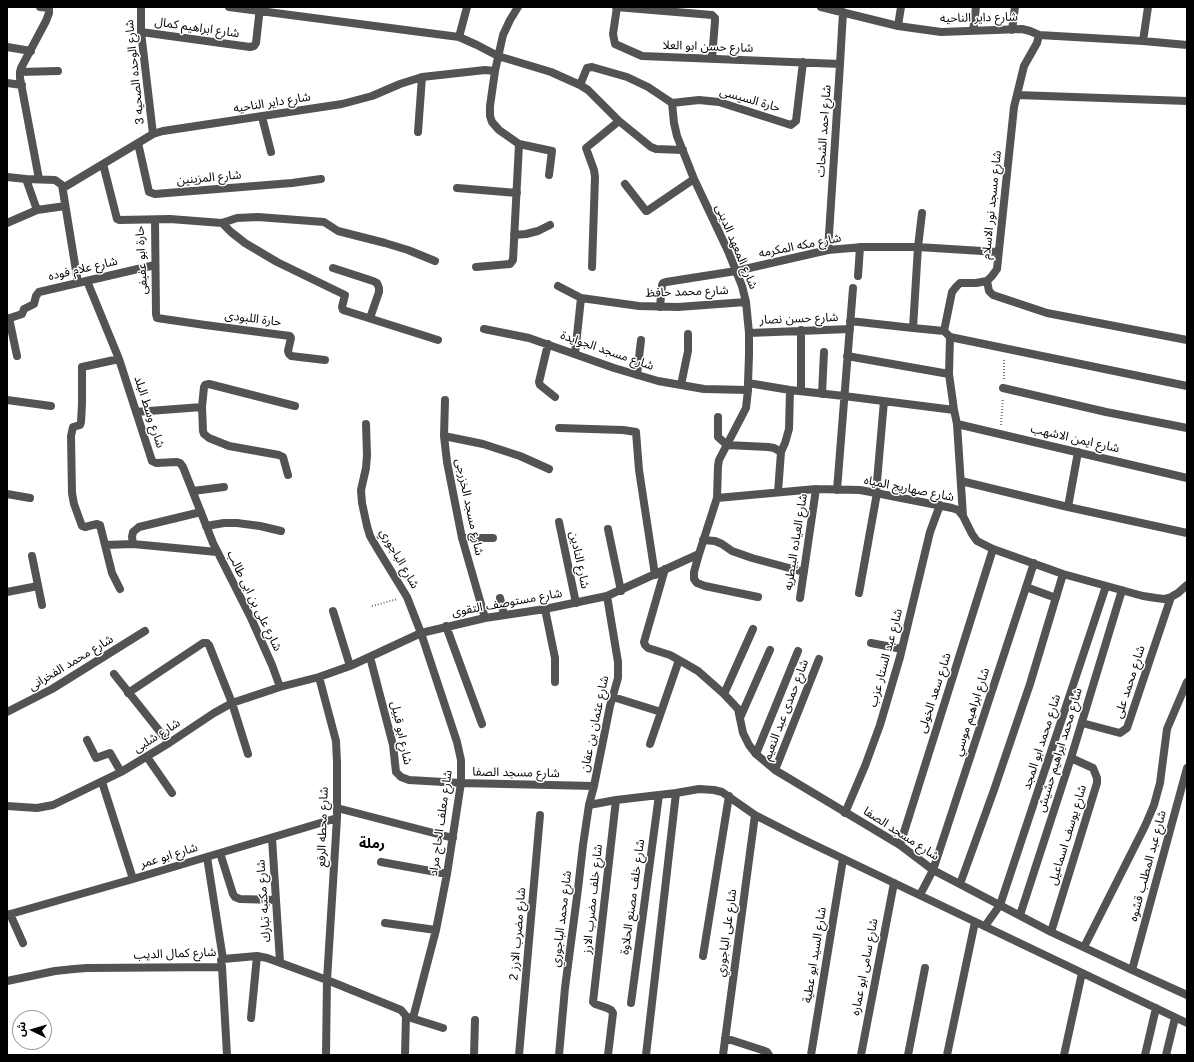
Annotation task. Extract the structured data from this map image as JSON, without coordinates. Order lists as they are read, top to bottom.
{
  "streets": {
    "street": [
      "شارع داير الناحيه",
      "شارع ابراهيم كمال",
      "شارع حسن ابو العلا",
      "شارع الوحده الصحيه 3",
      "حارة السيسى",
      "شارع احمد الشحات",
      "شارع المزينين",
      "شارع مسجد نور الاسلام",
      "شارع مكه المكرمه",
      "شارع المعهد الدينى",
      "حارة ابو عفيفى",
      "شارع علام فوده",
      "شارع محمد حافظ",
      "حارة اللبودى",
      "شارع حسن نصار",
      "شارع مسجد الجوايدة",
      "شارع وسط البلد",
      "شارع ايمن الاشهب",
      "شارع صهاريج المياه",
      "شارع مسجد الخزرجى",
      "شارع العياده البيطريه",
      "شارع الباجوري",
      "شارع النادين",
      "شارع على بن ابى طالب",
      "شارع مستوصف التقوى",
      "شارع عبد الستار عزب",
      "شارع محمد الفخرانى",
      "شارع محمد على",
      "شارع سعد الخولى",
      "شارع حمدى عبد النعيم",
      "شارع ابراهيم موسي",
      "شارع عثمان بن عفان",
      "شارع ابو قبيل",
      "شارع شلبى",
      "شارع محمد ابو المجد",
      "شارع محمد ابراهيم حشيش",
      "شارع مسجد الصفا",
      "شارع معلف الحاج مراد",
      "شارع محطه الرفع",
      "شارع يوسف اسماعيل",
      "شارع ابو عمر",
      "شارع عبد المطلب قشوه",
      "شارع خلف مصنع الحلاوة",
      "شارع خلف مضرب الارز",
      "شارع مكتبه تبارك",
      "شارع محمد الباجوري",
      "شارع على الباجوري",
      "شارع مضرب الارز 2",
      "شارع كمال الديب",
      "شارع السيد ابو عطية",
      "شارع سامى ابو عماره"
    ]
  },
  "crossings": [
    ["شارع داير الناحيه", "شارع الوحده الصحيه 3"],
    ["شارع داير الناحيه", "شارع احمد الشحات"],
    ["شارع داير الناحيه", "شارع المزينين"],
    ["شارع داير الناحيه", "شارع مسجد نور الاسلام"],
    ["شارع داير الناحيه", "حارة ابو عفيفى"],
    ["شارع ابراهيم كمال", "شارع الوحده الصحيه 3"],
    ["شارع حسن ابو العلا", "حارة السيسى"],
    ["شارع حسن ابو العلا", "شارع احمد الشحات"],
    ["حارة السيسى", "شارع المعهد الدينى"],
    ["شارع احمد الشحات", "شارع مكه المكرمه"],
    ["شارع مسجد نور الاسلام", "شارع مكه المكرمه"],
    ["شارع مكه المكرمه", "شارع المعهد الدينى"],
    ["شارع مكه المكرمه", "شارع محمد حافظ"],
    ["شارع المعهد الدينى", "شارع محمد حافظ"],
    ["شارع المعهد الدينى", "شارع حسن نصار"],
    ["شارع المعهد الدينى", "شارع مسجد الجوايدة"],
    ["شارع المعهد الدينى", "شارع صهاريج المياه"],
    ["شارع المعهد الدينى", "شارع مستوصف التقوى"],
    ["حارة ابو عفيفى", "شارع علام فوده"],
    ["حارة ابو عفيفى", "حارة اللبودى"],
    ["شارع علام فوده", "شارع وسط البلد"],
    ["شارع وسط البلد", "شارع على بن ابى طالب"],
    ["شارع صهاريج المياه", "شارع العياده البيطريه"],
    ["شارع صهاريج المياه", "شارع عبد الستار عزب"],
    ["شارع صهاريج المياه", "شارع محمد على"],
    ["شارع صهاريج المياه", "شارع سعد الخولى"],
    ["شارع صهاريج المياه", "شارع ابراهيم موسي"],
    ["شارع صهاريج المياه", "شارع محمد ابو المجد"],
    ["شارع صهاريج المياه", "شارع محمد ابراهيم حشيش"],
    ["شارع مسجد الخزرجى", "شارع مستوصف التقوى"],
    ["شارع الباجوري", "شارع مستوصف التقوى"],
    ["شارع الباجوري", "شارع معلف الحاج مراد"],
    ["شارع النادين", "شارع مستوصف التقوى"],
    ["شارع على بن ابى طالب", "شارع شلبى"],
    ["شارع مستوصف التقوى", "شارع عثمان بن عفان"],
    ["شارع مستوصف التقوى", "شارع ابو قبيل"],
    ["شارع مستوصف التقوى", "شارع شلبى"],
    ["شارع مستوصف التقوى", "شارع مسجد الصفا"],
    ["شارع مستوصف التقوى", "شارع معلف الحاج مراد"],
    ["شارع مستوصف التقوى", "شارع محطه الرفع"],
    ["شارع عبد الستار عزب", "شارع مسجد الصفا"],
    ["شارع محمد على", "شارع محمد ابراهيم حشيش"],
    ["شارع سعد الخولى", "شارع مسجد الصفا"],
    ["شارع حمدى عبد النعيم", "شارع مسجد الصفا"],
    ["شارع ابراهيم موسي", "شارع مسجد الصفا"],
    ["شارع عثمان بن عفان", "شارع مسجد الصفا"],
    ["شارع عثمان بن عفان", "شارع محمد الباجوري"],
    ["شارع ابو قبيل", "شارع مسجد الصفا"],
    ["شارع ابو قبيل", "شارع معلف الحاج مراد"],
    ["شارع شلبى", "شارع محطه الرفع"],
    ["شارع محمد ابو المجد", "شارع مسجد الصفا"],
    ["شارع محمد ابراهيم حشيش", "شارع مسجد الصفا"],
    ["شارع محمد ابراهيم حشيش", "شارع يوسف اسماعيل"],
    ["شارع مسجد الصفا", "شارع معلف الحاج مراد"],
    ["شارع مسجد الصفا", "شارع يوسف اسماعيل"],
    ["شارع مسجد الصفا", "شارع عبد المطلب قشوه"],
    ["شارع مسجد الصفا", "شارع محمد الباجوري"],
    ["شارع معلف الحاج مراد", "شارع كمال الديب"],
    ["شارع محطه الرفع", "شارع ابو عمر"],
    ["شارع محطه الرفع", "شارع كمال الديب"],
    ["شارع ابو عمر", "شارع مكتبه تبارك"],
    ["شارع مكتبه تبارك", "شارع كمال الديب"]
  ],
  "districts": ["رملة"],
  "north": "left"
}
